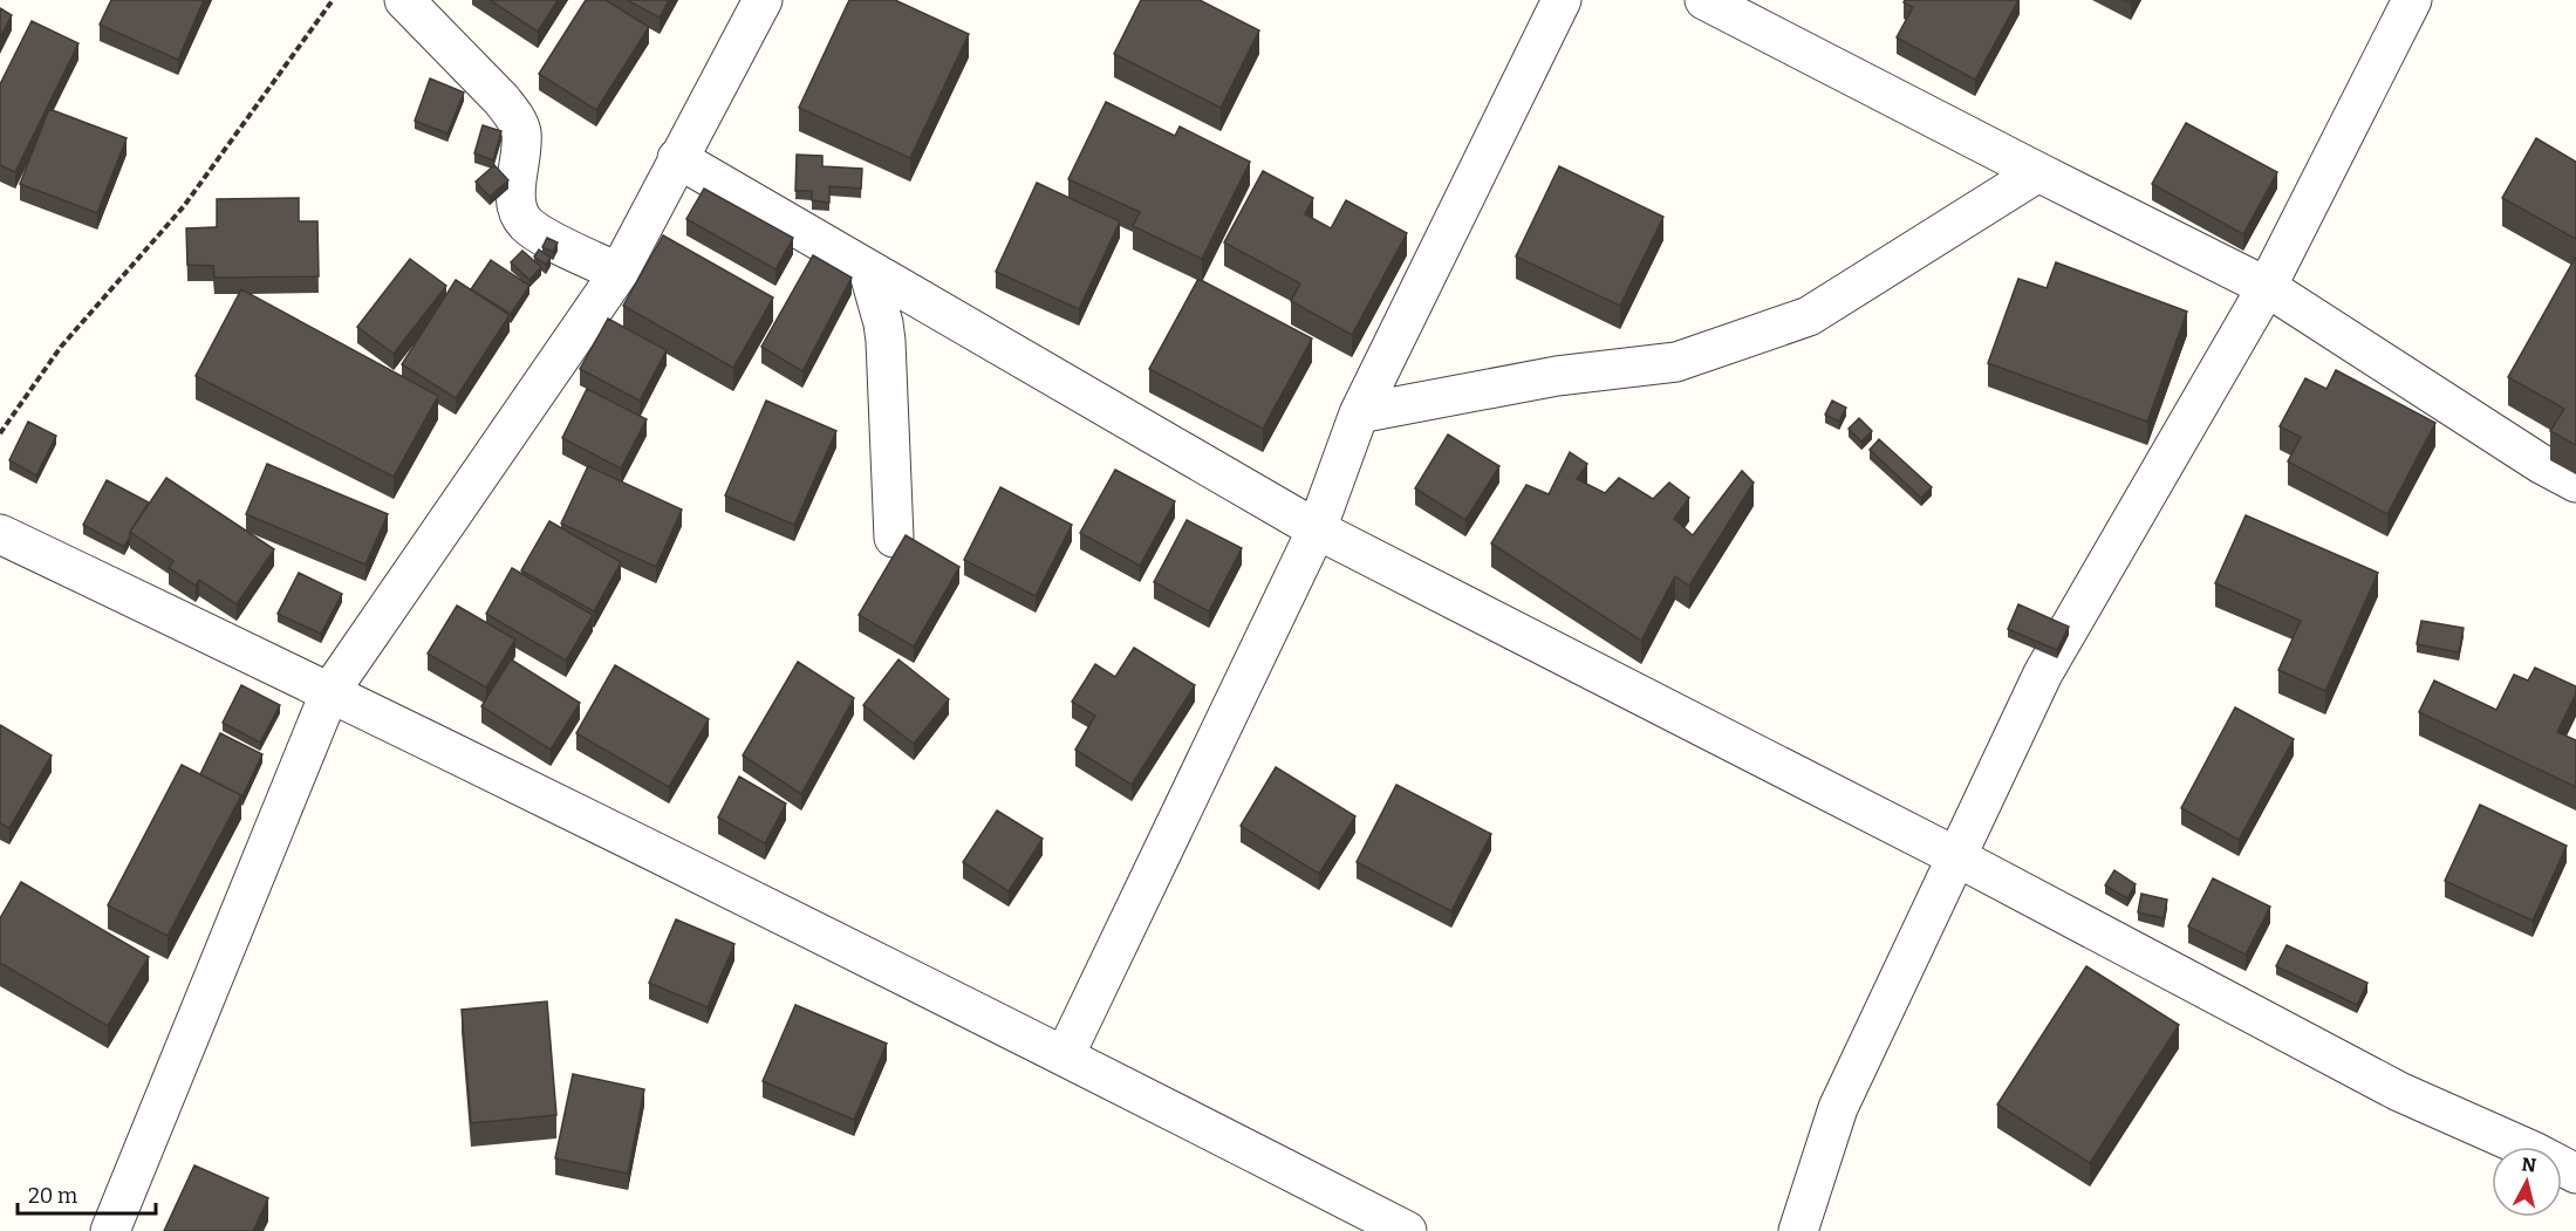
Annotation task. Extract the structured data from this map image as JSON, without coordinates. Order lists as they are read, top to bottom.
{
  "scale_bar": "20 m",
  "north": "top"
}
